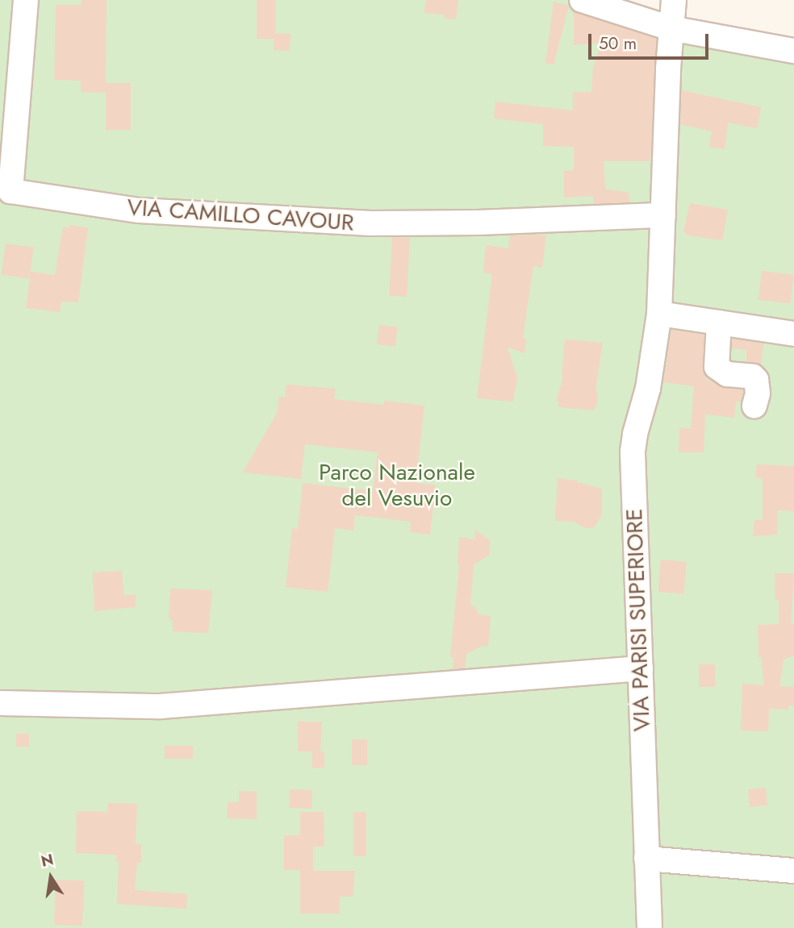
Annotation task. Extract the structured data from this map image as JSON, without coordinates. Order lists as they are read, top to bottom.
{
  "streets": {
    "street": ["VIA CAMILLO CAVOUR", "VIA PARISI SUPERIORE"]
  },
  "crossings": [
    ["VIA CAMILLO CAVOUR", "VIA PARISI SUPERIORE"]
  ],
  "parks": ["Parco Nazionale del Vesuvio"],
  "scale_bar": "50 m",
  "north": "top"
}
